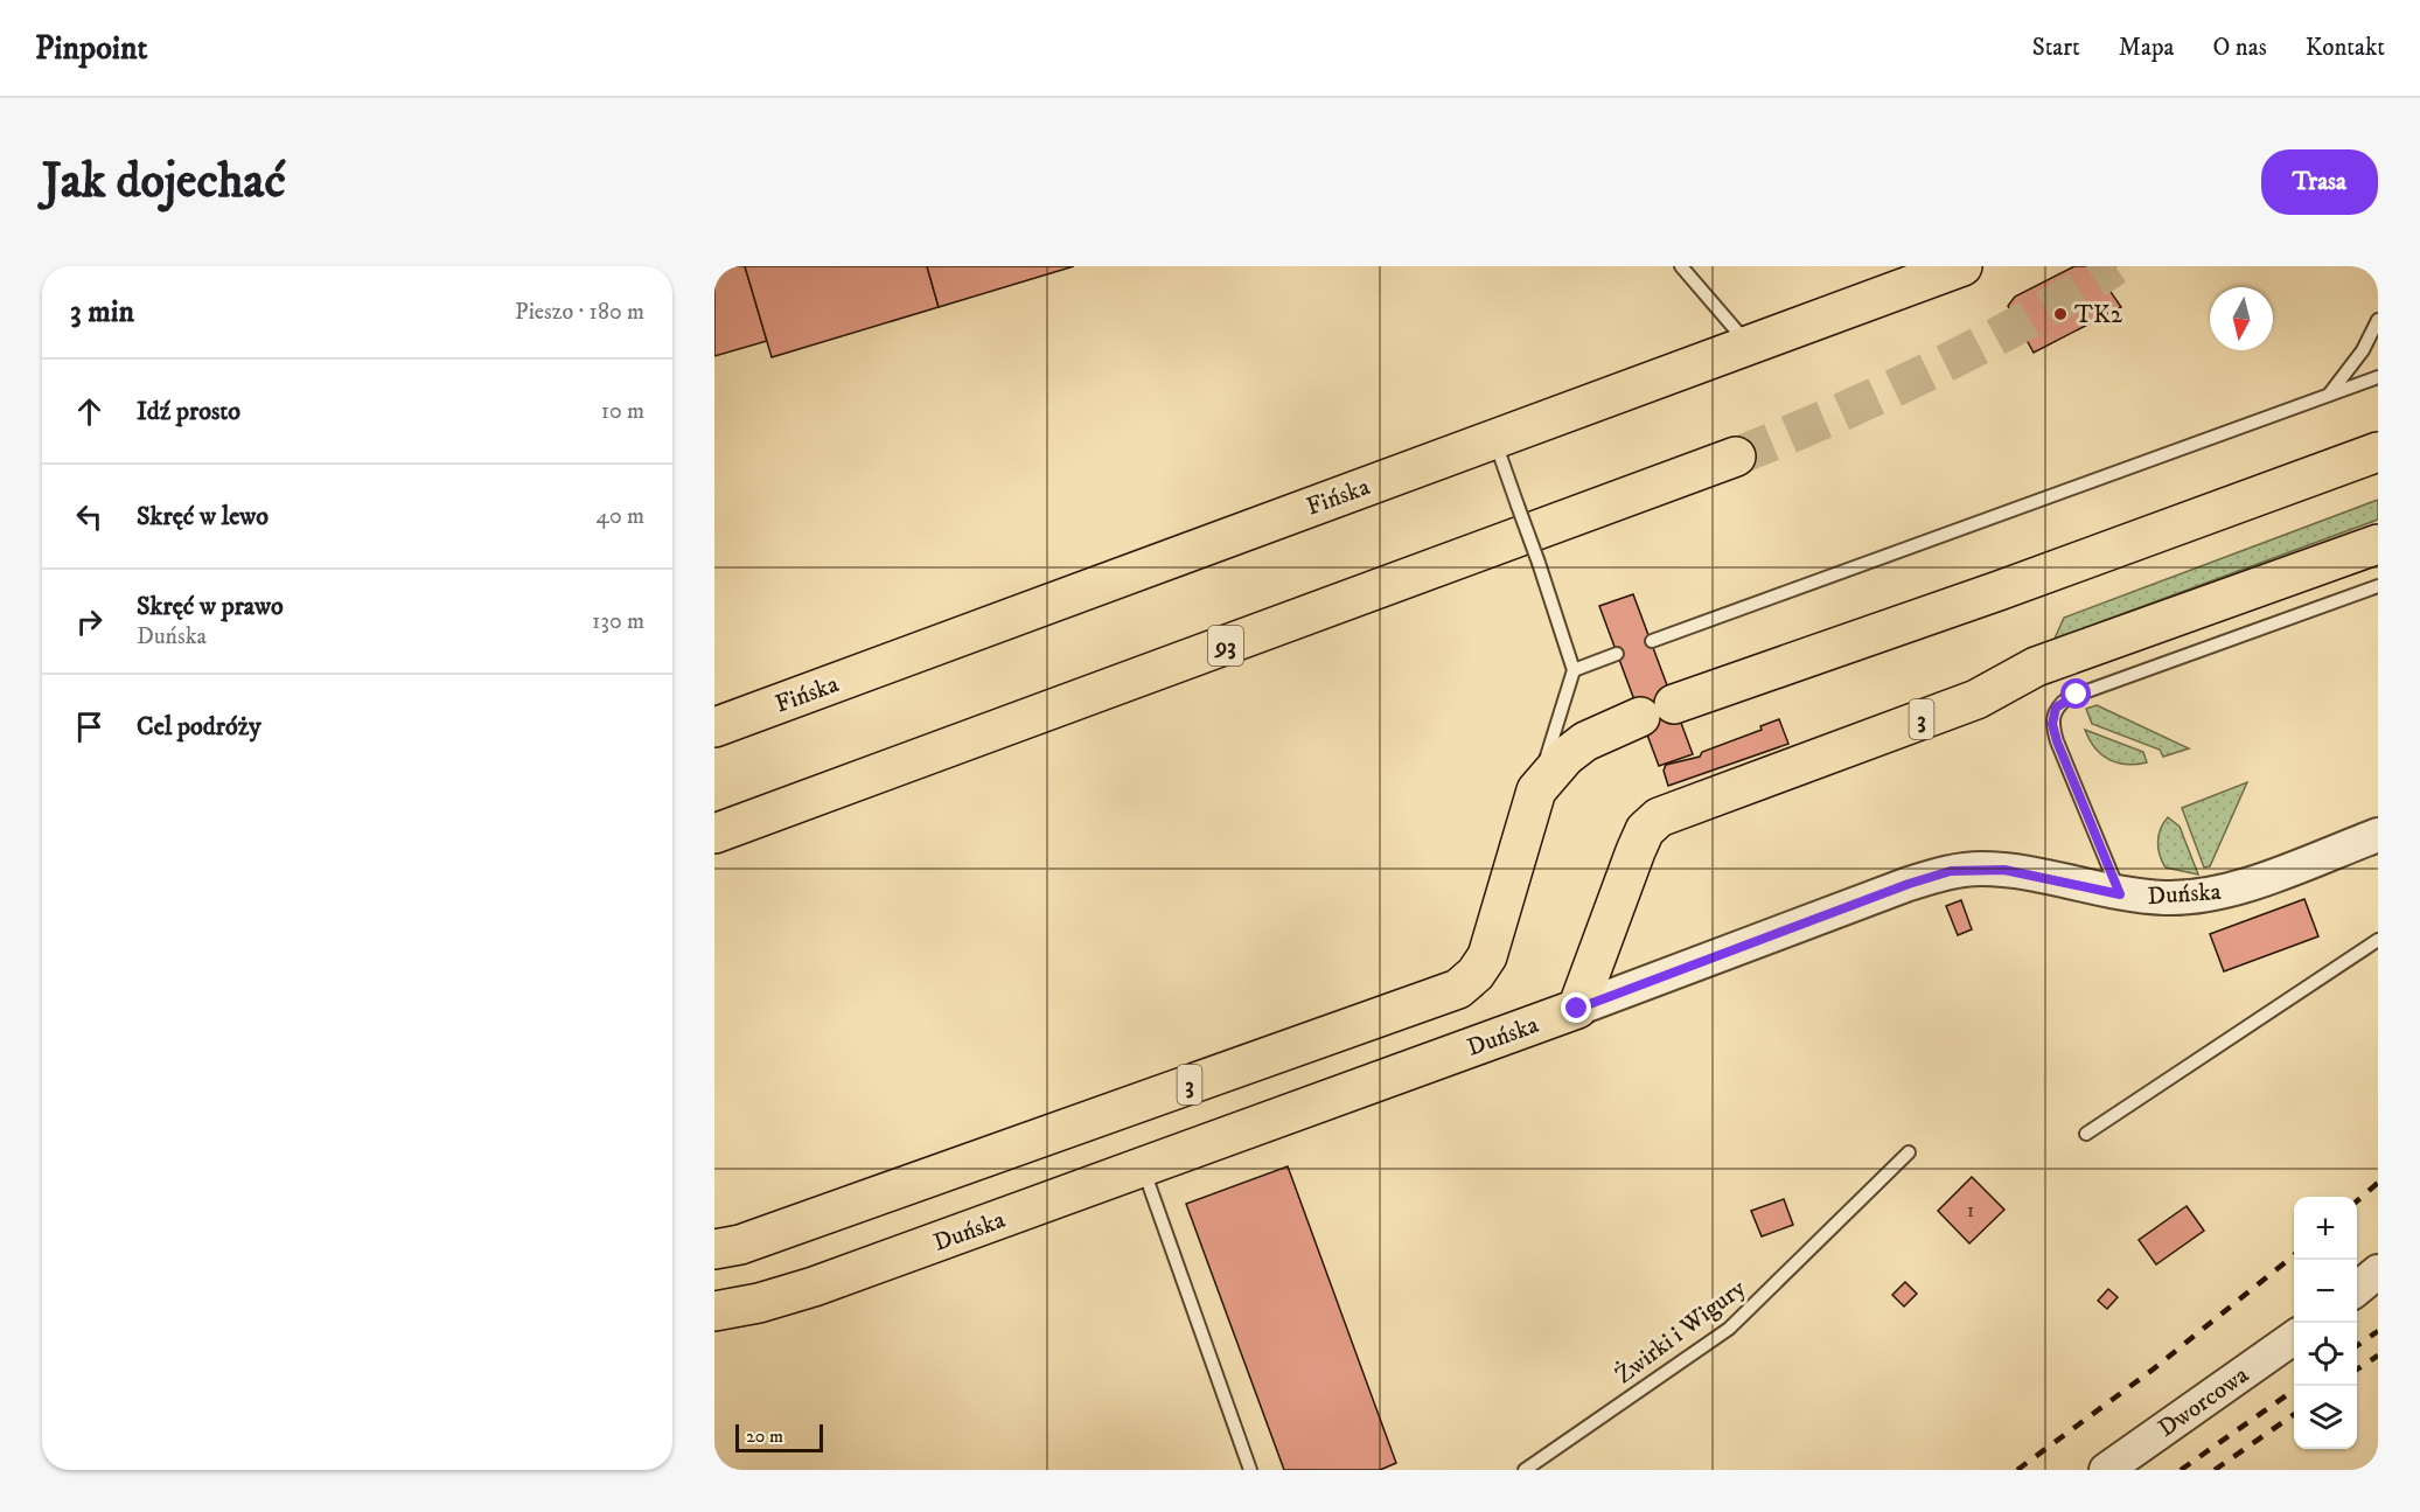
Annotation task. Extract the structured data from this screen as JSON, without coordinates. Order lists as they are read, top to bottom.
{
  "streets": {
    "main road": [
      "Fińska",
      "93",
      "3",
      "Duńska"
    ],
    "street": ["Dworcowa"],
    "lane": ["Żwirki i Wigury"]
  },
  "crossings": [
    ["3", "Duńska"]
  ],
  "places": ["TK2"],
  "house_numbers": ["1"],
  "scale_bar": "20 m",
  "north": "bottom",
  "page": {
    "header": "Pinpoint",
    "nav": [
      "Start",
      "Mapa",
      "O nas",
      "Kontakt"
    ],
    "buttons": "Trasa",
    "title": "Jak dojechać",
    "heading": ["3 min", "Pieszo · 180 m"],
    "list": [
      ["Idź prosto", "10 m"],
      ["Skręć w lewo", "40 m"],
      ["Skręć w prawo", "Duńska", "130 m"],
      "Cel podróży"
    ],
    "map_buttons": ["+", "−"],
    "scale": "20 m"
  }
}
